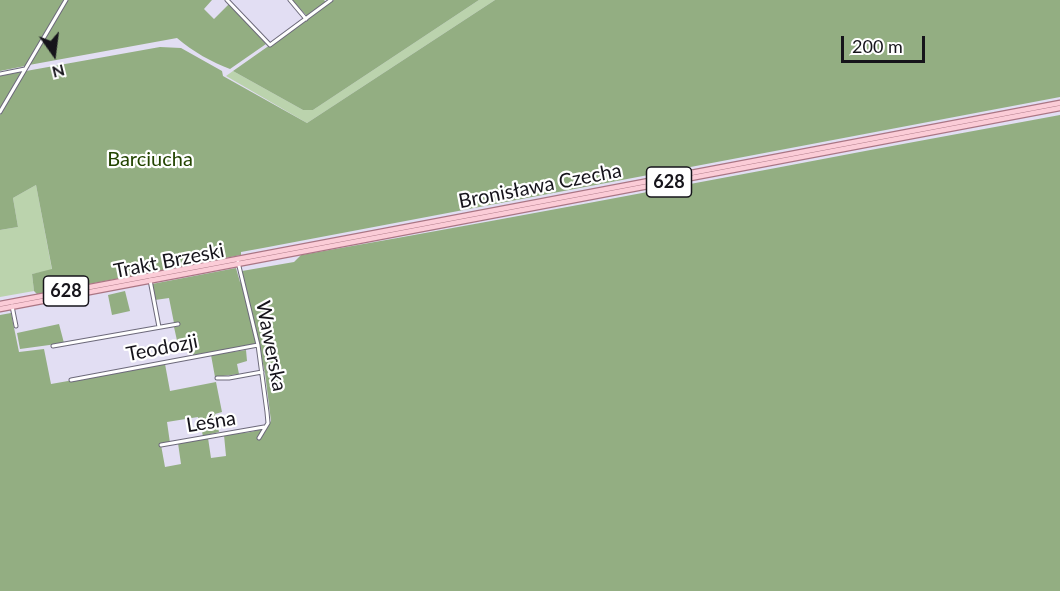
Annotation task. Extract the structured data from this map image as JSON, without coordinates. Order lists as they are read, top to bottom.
{
  "streets": {
    "main road": ["628", "Bronisława Czecha", "Trakt Brzeski"],
    "street": ["Wawerska", "Teodozji", "Leśna"]
  },
  "crossings": [
    ["Bronisława Czecha", "Trakt Brzeski"],
    ["Bronisława Czecha", "Wawerska"],
    ["Trakt Brzeski", "Wawerska"],
    ["Wawerska", "Teodozji"],
    ["Wawerska", "Leśna"]
  ],
  "parks": ["Barciucha"],
  "scale_bar": "200 m",
  "north": "bottom"
}
